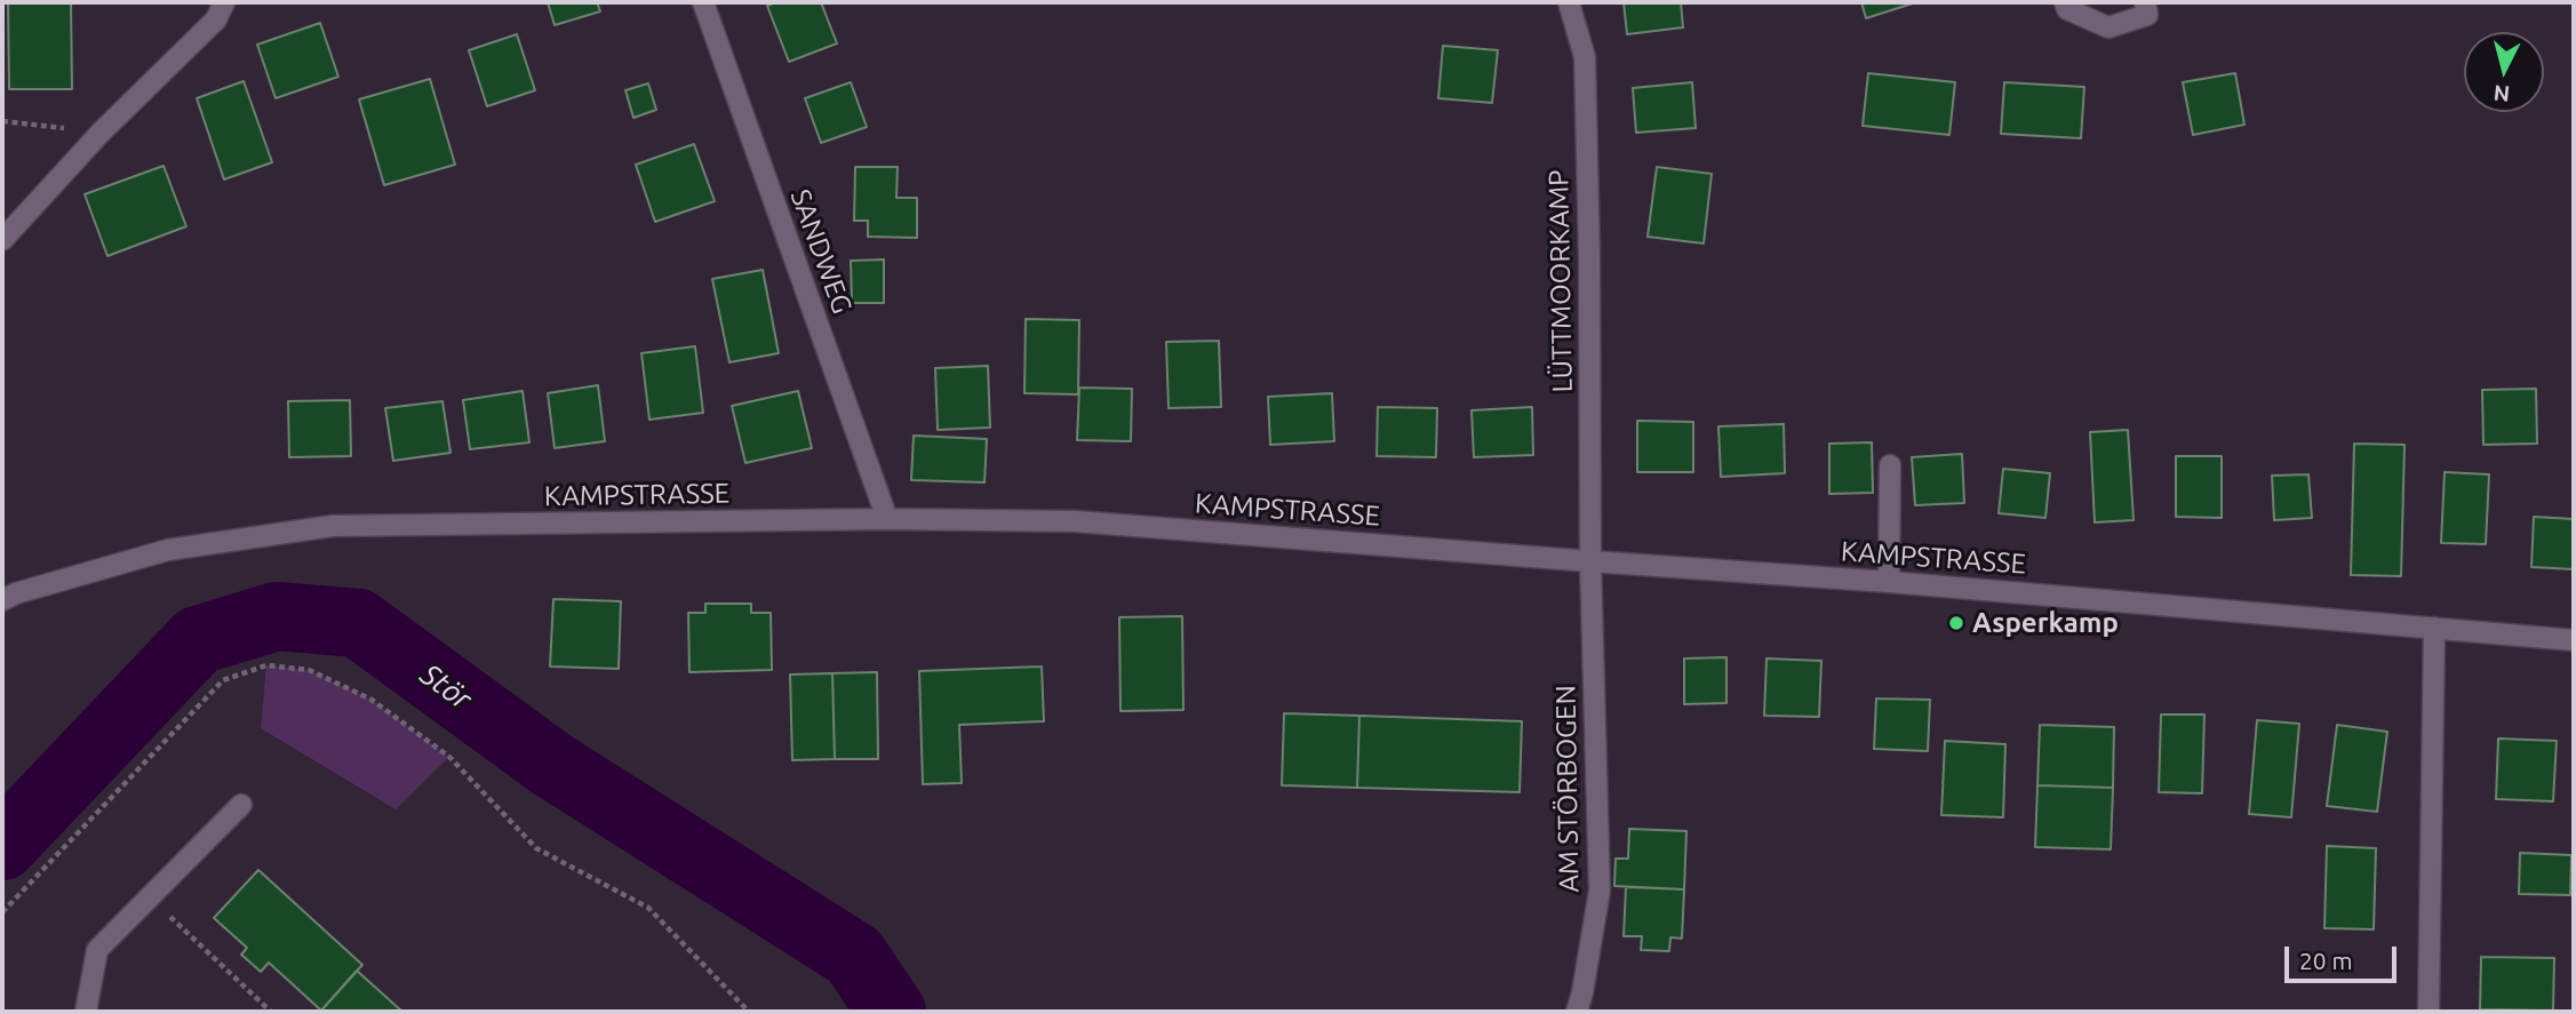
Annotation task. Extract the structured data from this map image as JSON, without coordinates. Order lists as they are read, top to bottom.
{
  "streets": {
    "street": [
      "SANDWEG",
      "LÜTTMOORKAMP",
      "KAMPSTRASSE",
      "AM STÖRBOGEN"
    ]
  },
  "crossings": [
    ["SANDWEG", "KAMPSTRASSE"],
    ["LÜTTMOORKAMP", "KAMPSTRASSE"],
    ["LÜTTMOORKAMP", "AM STÖRBOGEN"],
    ["KAMPSTRASSE", "AM STÖRBOGEN"]
  ],
  "water": ["Stör"],
  "places": ["Asperkamp"],
  "scale_bar": "20 m",
  "north": "bottom"
}
